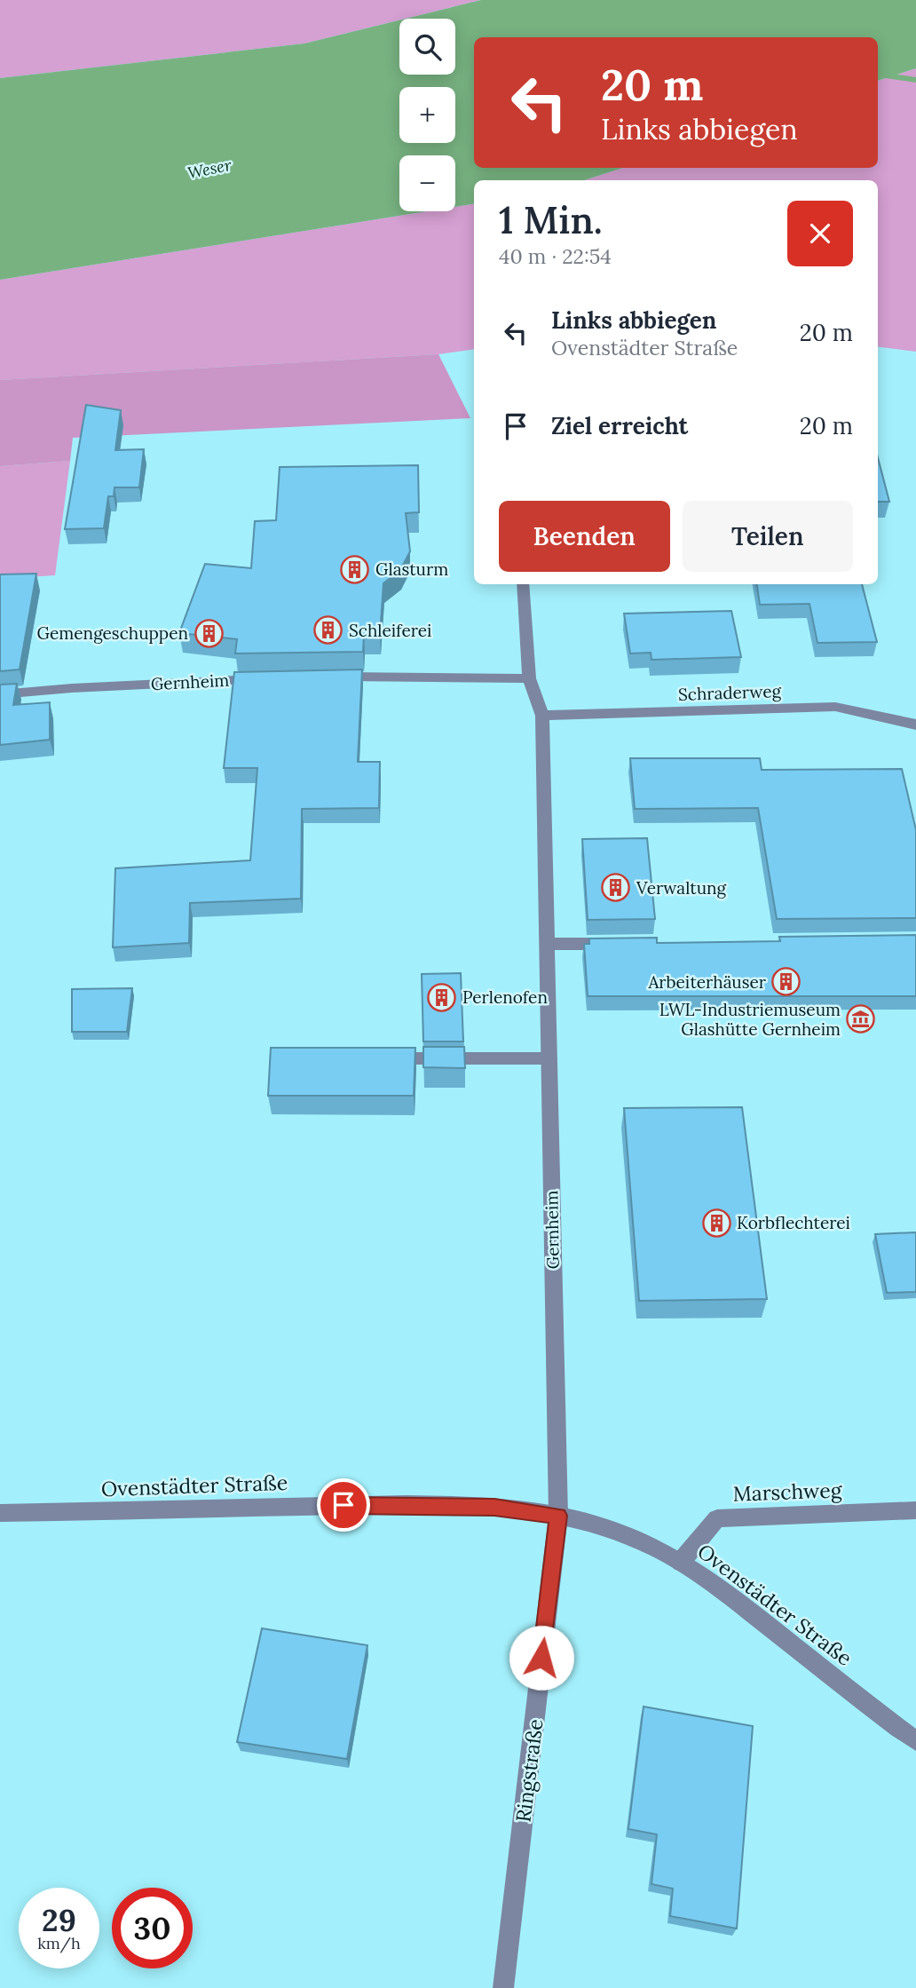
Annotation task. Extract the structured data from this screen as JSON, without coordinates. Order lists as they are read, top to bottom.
{
  "streets": {
    "street": [
      "Gernheim",
      "Schraderweg",
      "Ovenstädter Straße",
      "Marschweg",
      "Ringstraße"
    ]
  },
  "crossings": [
    ["Gernheim", "Schraderweg"],
    ["Gernheim", "Ovenstädter Straße"],
    ["Gernheim", "Ringstraße"],
    ["Ovenstädter Straße", "Marschweg"],
    ["Ovenstädter Straße", "Ringstraße"]
  ],
  "water": ["Weser"],
  "places": {
    "building": [
      "Glasturm",
      "Schleiferei",
      "Gemengeschuppen",
      "Verwaltung",
      "Arbeiterhäuser",
      "Perlenofen",
      "Korbflechterei"
    ],
    "museum": ["LWL-Industriemuseum Glashütte Gernheim"]
  },
  "page": {
    "map_buttons": ["+", "−"],
    "turn": ["20 m", "Links abbiegen"],
    "heading": ["1 Min.", "40 m · 22:54"],
    "list": [
      {
        "name": "Links abbiegen",
        "note": "Ovenstädter Straße",
        "value": "20 m"
      },
      {
        "name": "Ziel erreicht",
        "value": "20 m"
      }
    ],
    "buttons": ["Beenden", "Teilen"],
    "speed": "29 km/h",
    "limit": "30"
  }
}
